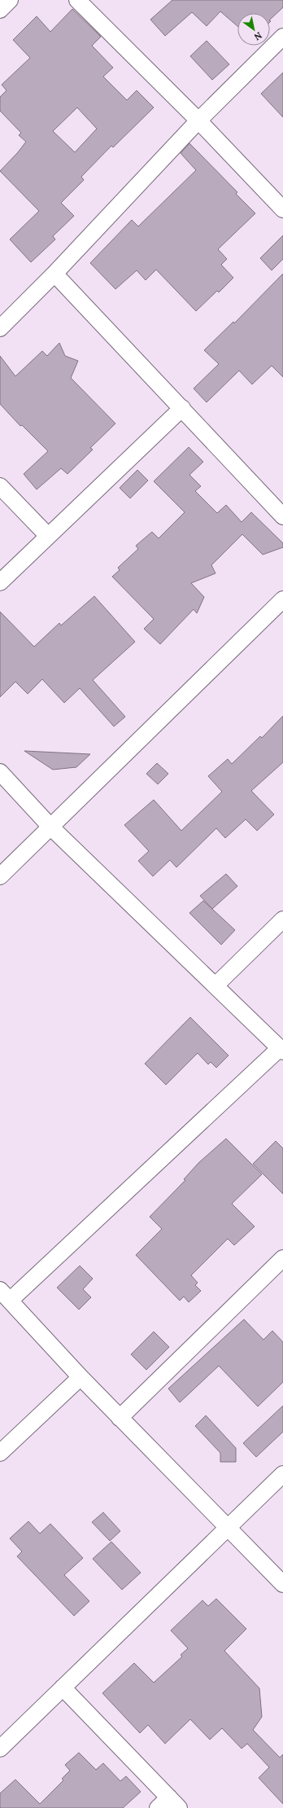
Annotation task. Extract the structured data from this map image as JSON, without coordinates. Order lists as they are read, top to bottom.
{
  "north": "bottom right"
}
